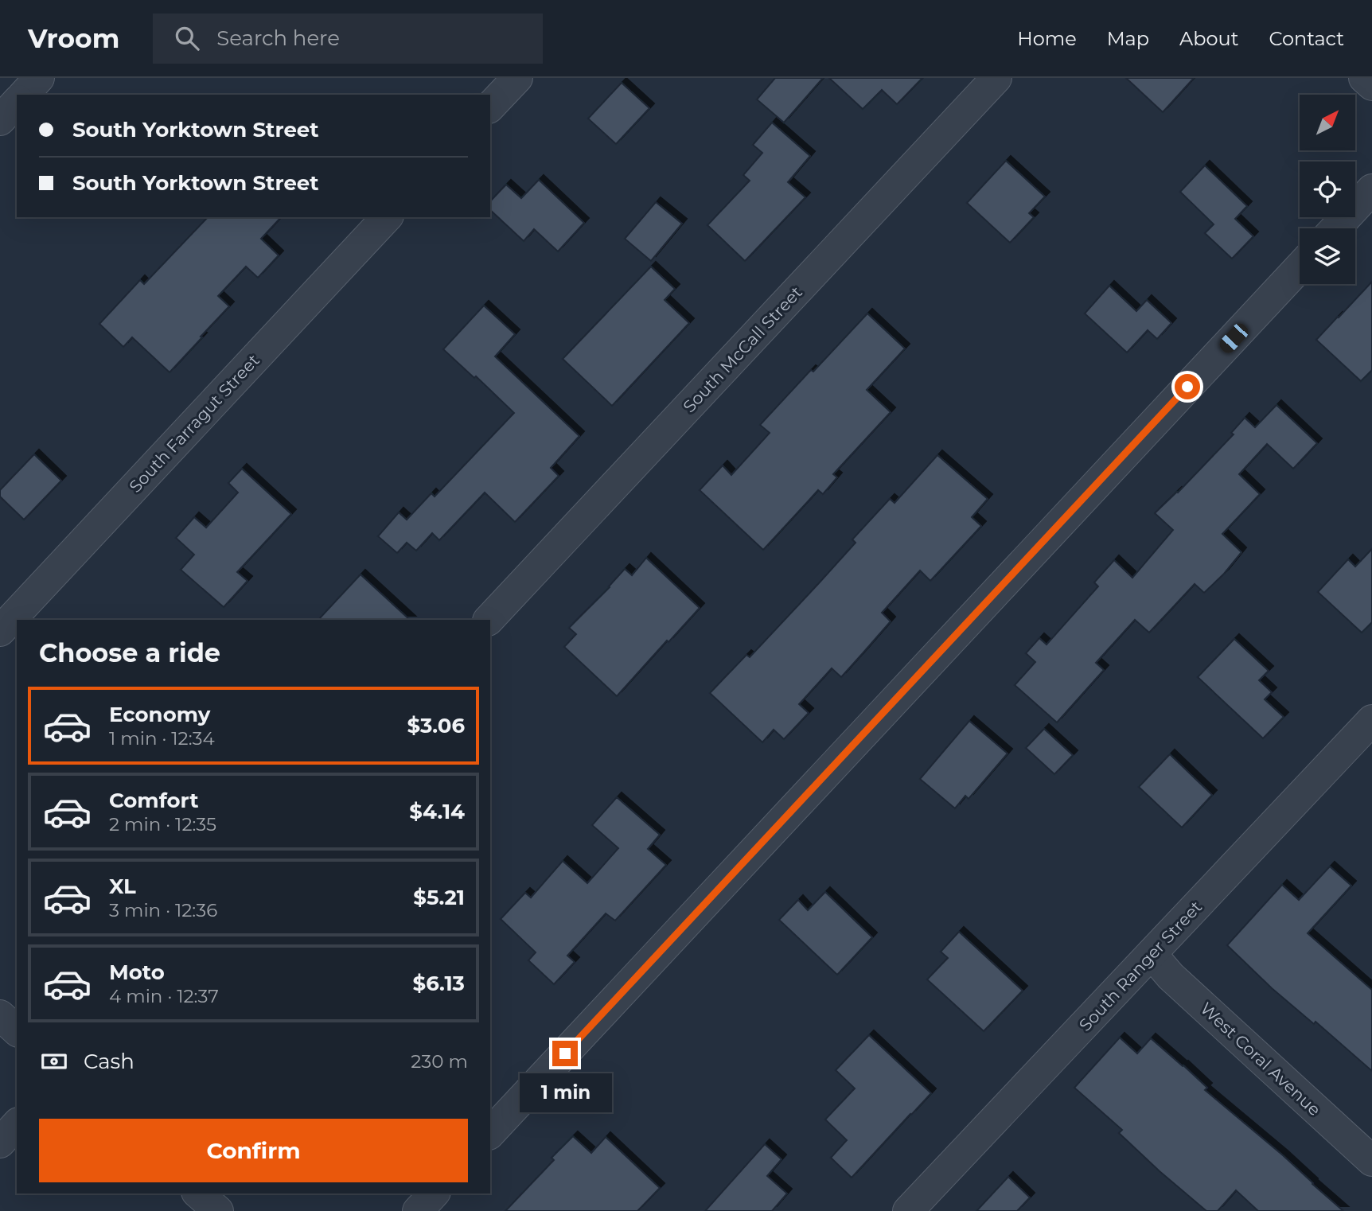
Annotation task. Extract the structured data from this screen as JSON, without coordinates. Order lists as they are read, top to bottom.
{
  "streets": {
    "street": [
      "South McCall Street",
      "South Farragut Street",
      "South Ranger Street",
      "West Coral Avenue"
    ]
  },
  "crossings": [
    ["South Ranger Street", "West Coral Avenue"]
  ],
  "north": "top right",
  "page": {
    "header": "Vroom",
    "search": "Search here",
    "nav": [
      "Home",
      "Map",
      "About",
      "Contact"
    ],
    "banner": ["South Yorktown Street", "South Yorktown Street"],
    "heading": "Choose a ride",
    "list": [
      {
        "name": "Economy",
        "note": "1 min · 12:34",
        "value": "$3.06"
      },
      {
        "name": "Comfort",
        "note": "2 min · 12:35",
        "value": "$4.14"
      },
      {
        "name": "XL",
        "note": "3 min · 12:36",
        "value": "$5.21"
      },
      {
        "name": "Moto",
        "note": "4 min · 12:37",
        "value": "$6.13"
      }
    ],
    "pay": ["Cash", "230 m"],
    "bubble": "1 min",
    "buttons": "Confirm"
  }
}
